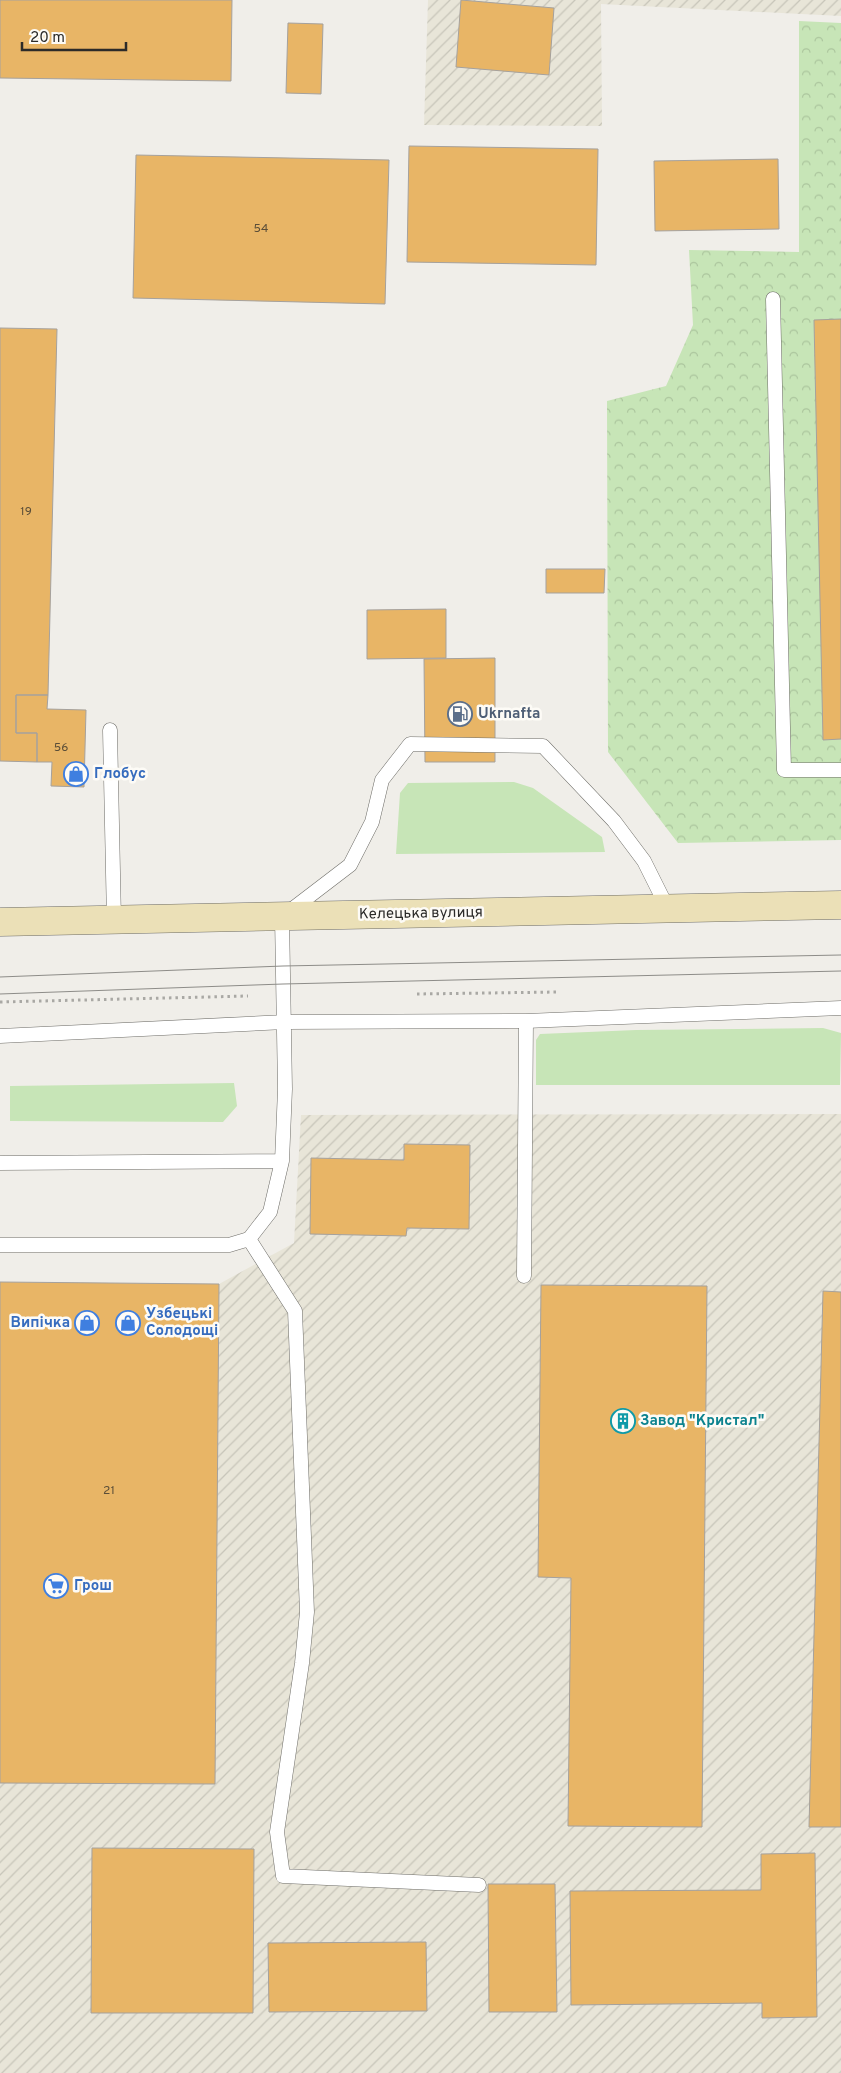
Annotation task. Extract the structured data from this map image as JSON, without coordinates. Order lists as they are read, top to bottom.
{
  "streets": {
    "main road": ["Келецька вулиця"]
  },
  "places": {
    "fuel station": ["Ukrnafta"],
    "shop": ["Глобус", "Випічка", "Узбецькі Солодощі"],
    "building": ["Завод \"Кристал\""],
    "supermarket": ["Грош"]
  },
  "house_numbers": [
    "54",
    "19",
    "56",
    "21"
  ],
  "scale_bar": "20 m"
}
